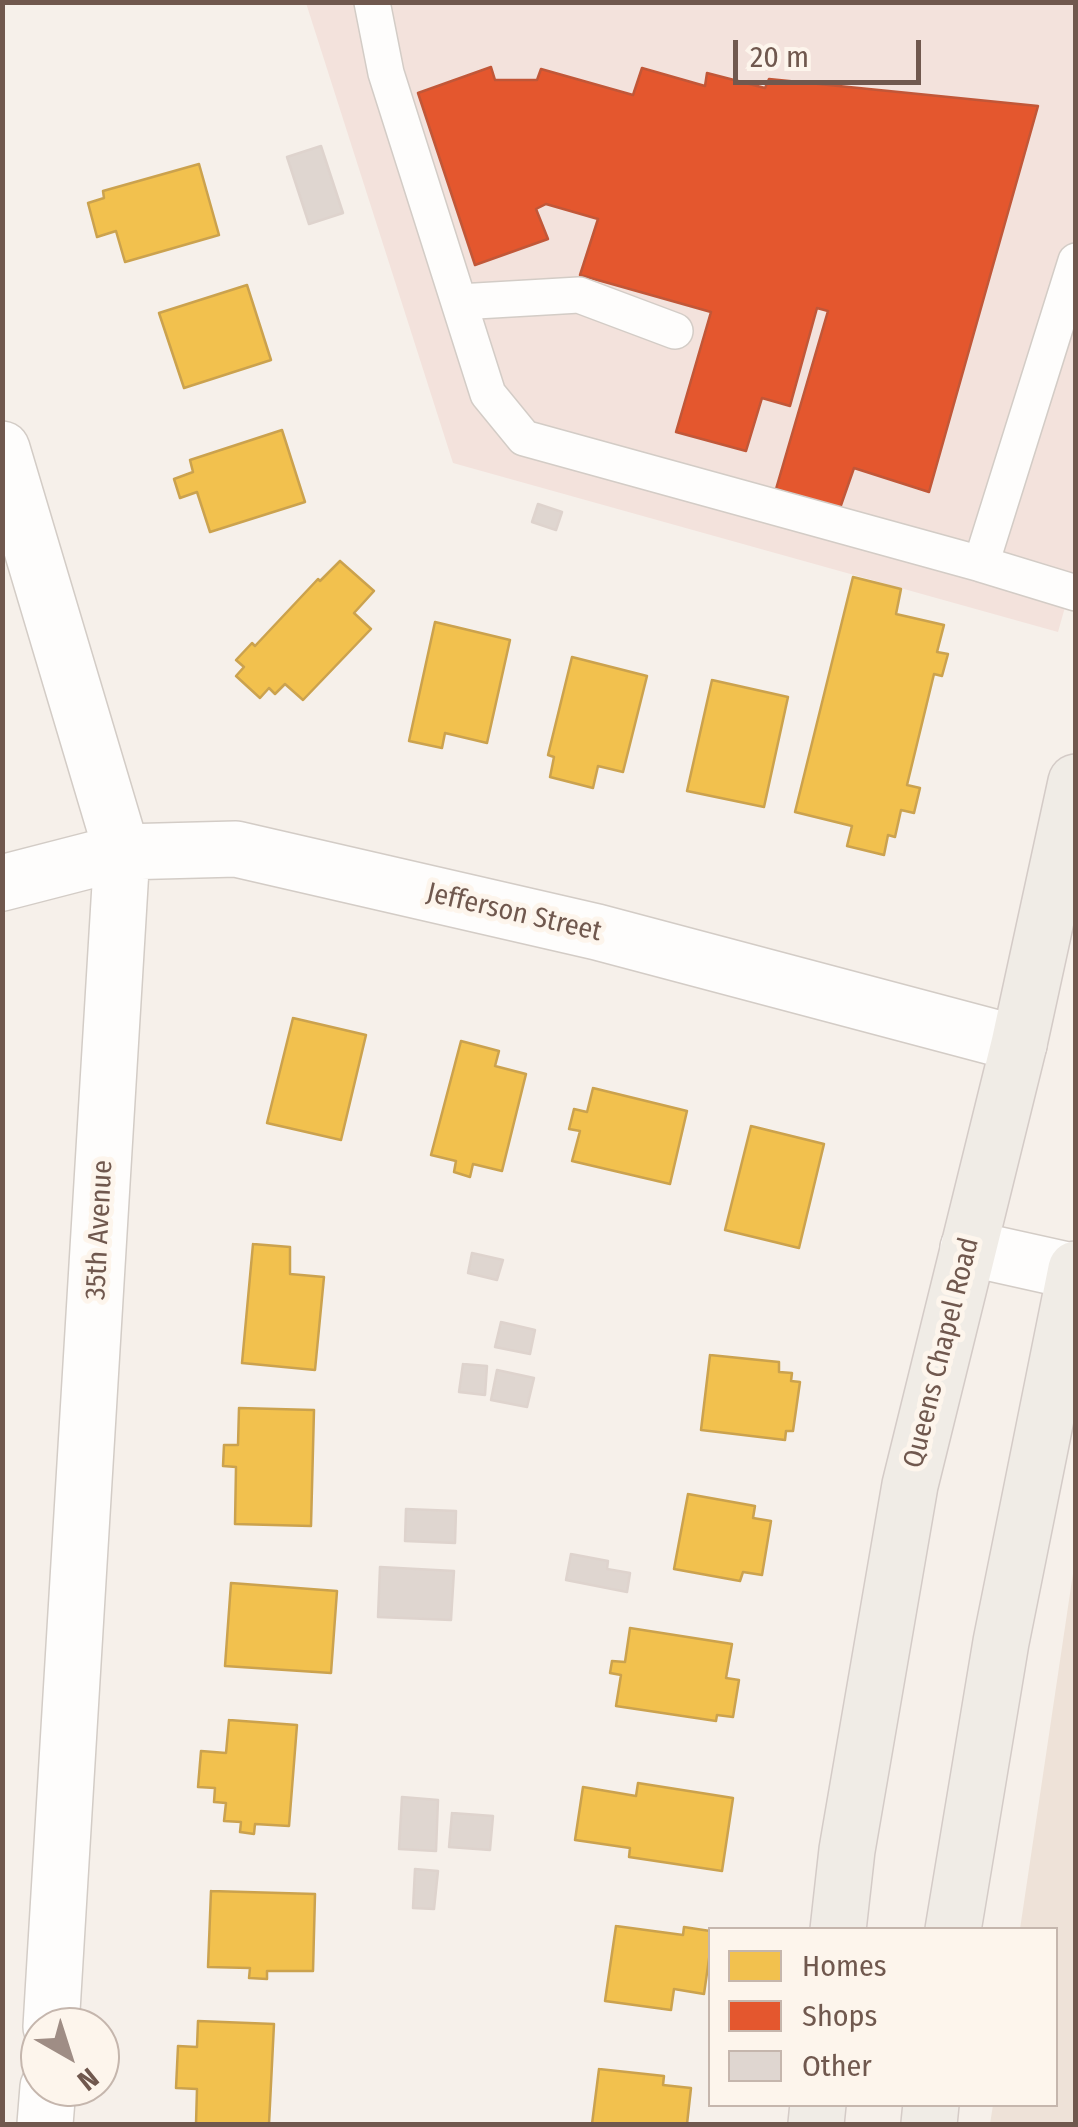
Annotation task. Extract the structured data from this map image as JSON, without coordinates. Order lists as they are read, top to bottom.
{
  "streets": {
    "main road": ["Queens Chapel Road"],
    "street": ["Jefferson Street", "35th Avenue"]
  },
  "crossings": [
    ["Jefferson Street", "35th Avenue"],
    ["Jefferson Street", "Queens Chapel Road"]
  ],
  "legend": ["Homes", "Shops", "Other"],
  "scale_bar": "20 m",
  "north": "bottom right"
}
